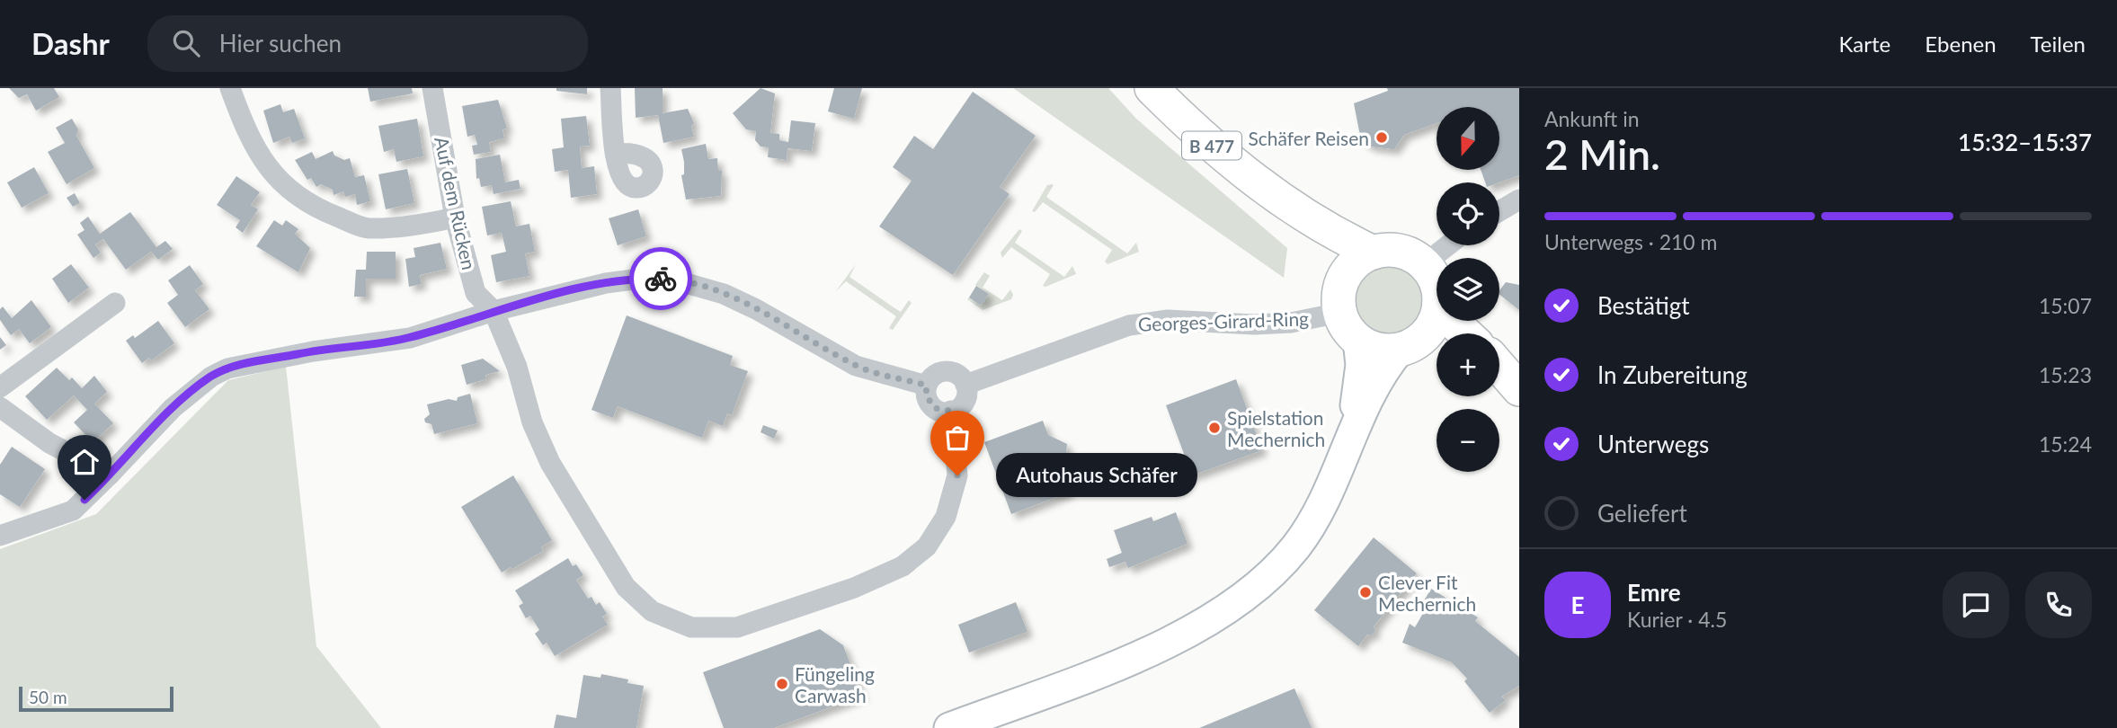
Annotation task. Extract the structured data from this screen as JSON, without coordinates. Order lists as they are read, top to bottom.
{
  "streets": {
    "main road": ["B 477"],
    "street": ["Auf dem Rücken", "Georges-Girard-Ring"]
  },
  "crossings": [
    ["B 477", "Georges-Girard-Ring"]
  ],
  "places": [
    "Schäfer Reisen",
    "Spielstation Mechernich",
    "Autohaus Schäfer",
    "Clever Fit Mechernich",
    "Füngeling Carwash"
  ],
  "scale_bar": "50 m",
  "north": "bottom",
  "page": {
    "header": "Dashr",
    "search": "Hier suchen",
    "nav": ["Karte", "Ebenen", "Teilen"],
    "heading": ["2 Min.", "Ankunft in", "15:32–15:37"],
    "panel": ["Emre", "Kurier · 4.5"],
    "map_buttons": ["+", "−"],
    "bar": "Unterwegs · 210 m",
    "list": [
      ["Bestätigt", "15:07"],
      ["In Zubereitung", "15:23"],
      ["Unterwegs", "15:24"],
      "Geliefert"
    ],
    "bubble": "Autohaus Schäfer",
    "round": "E",
    "scale": "50 m"
  }
}
